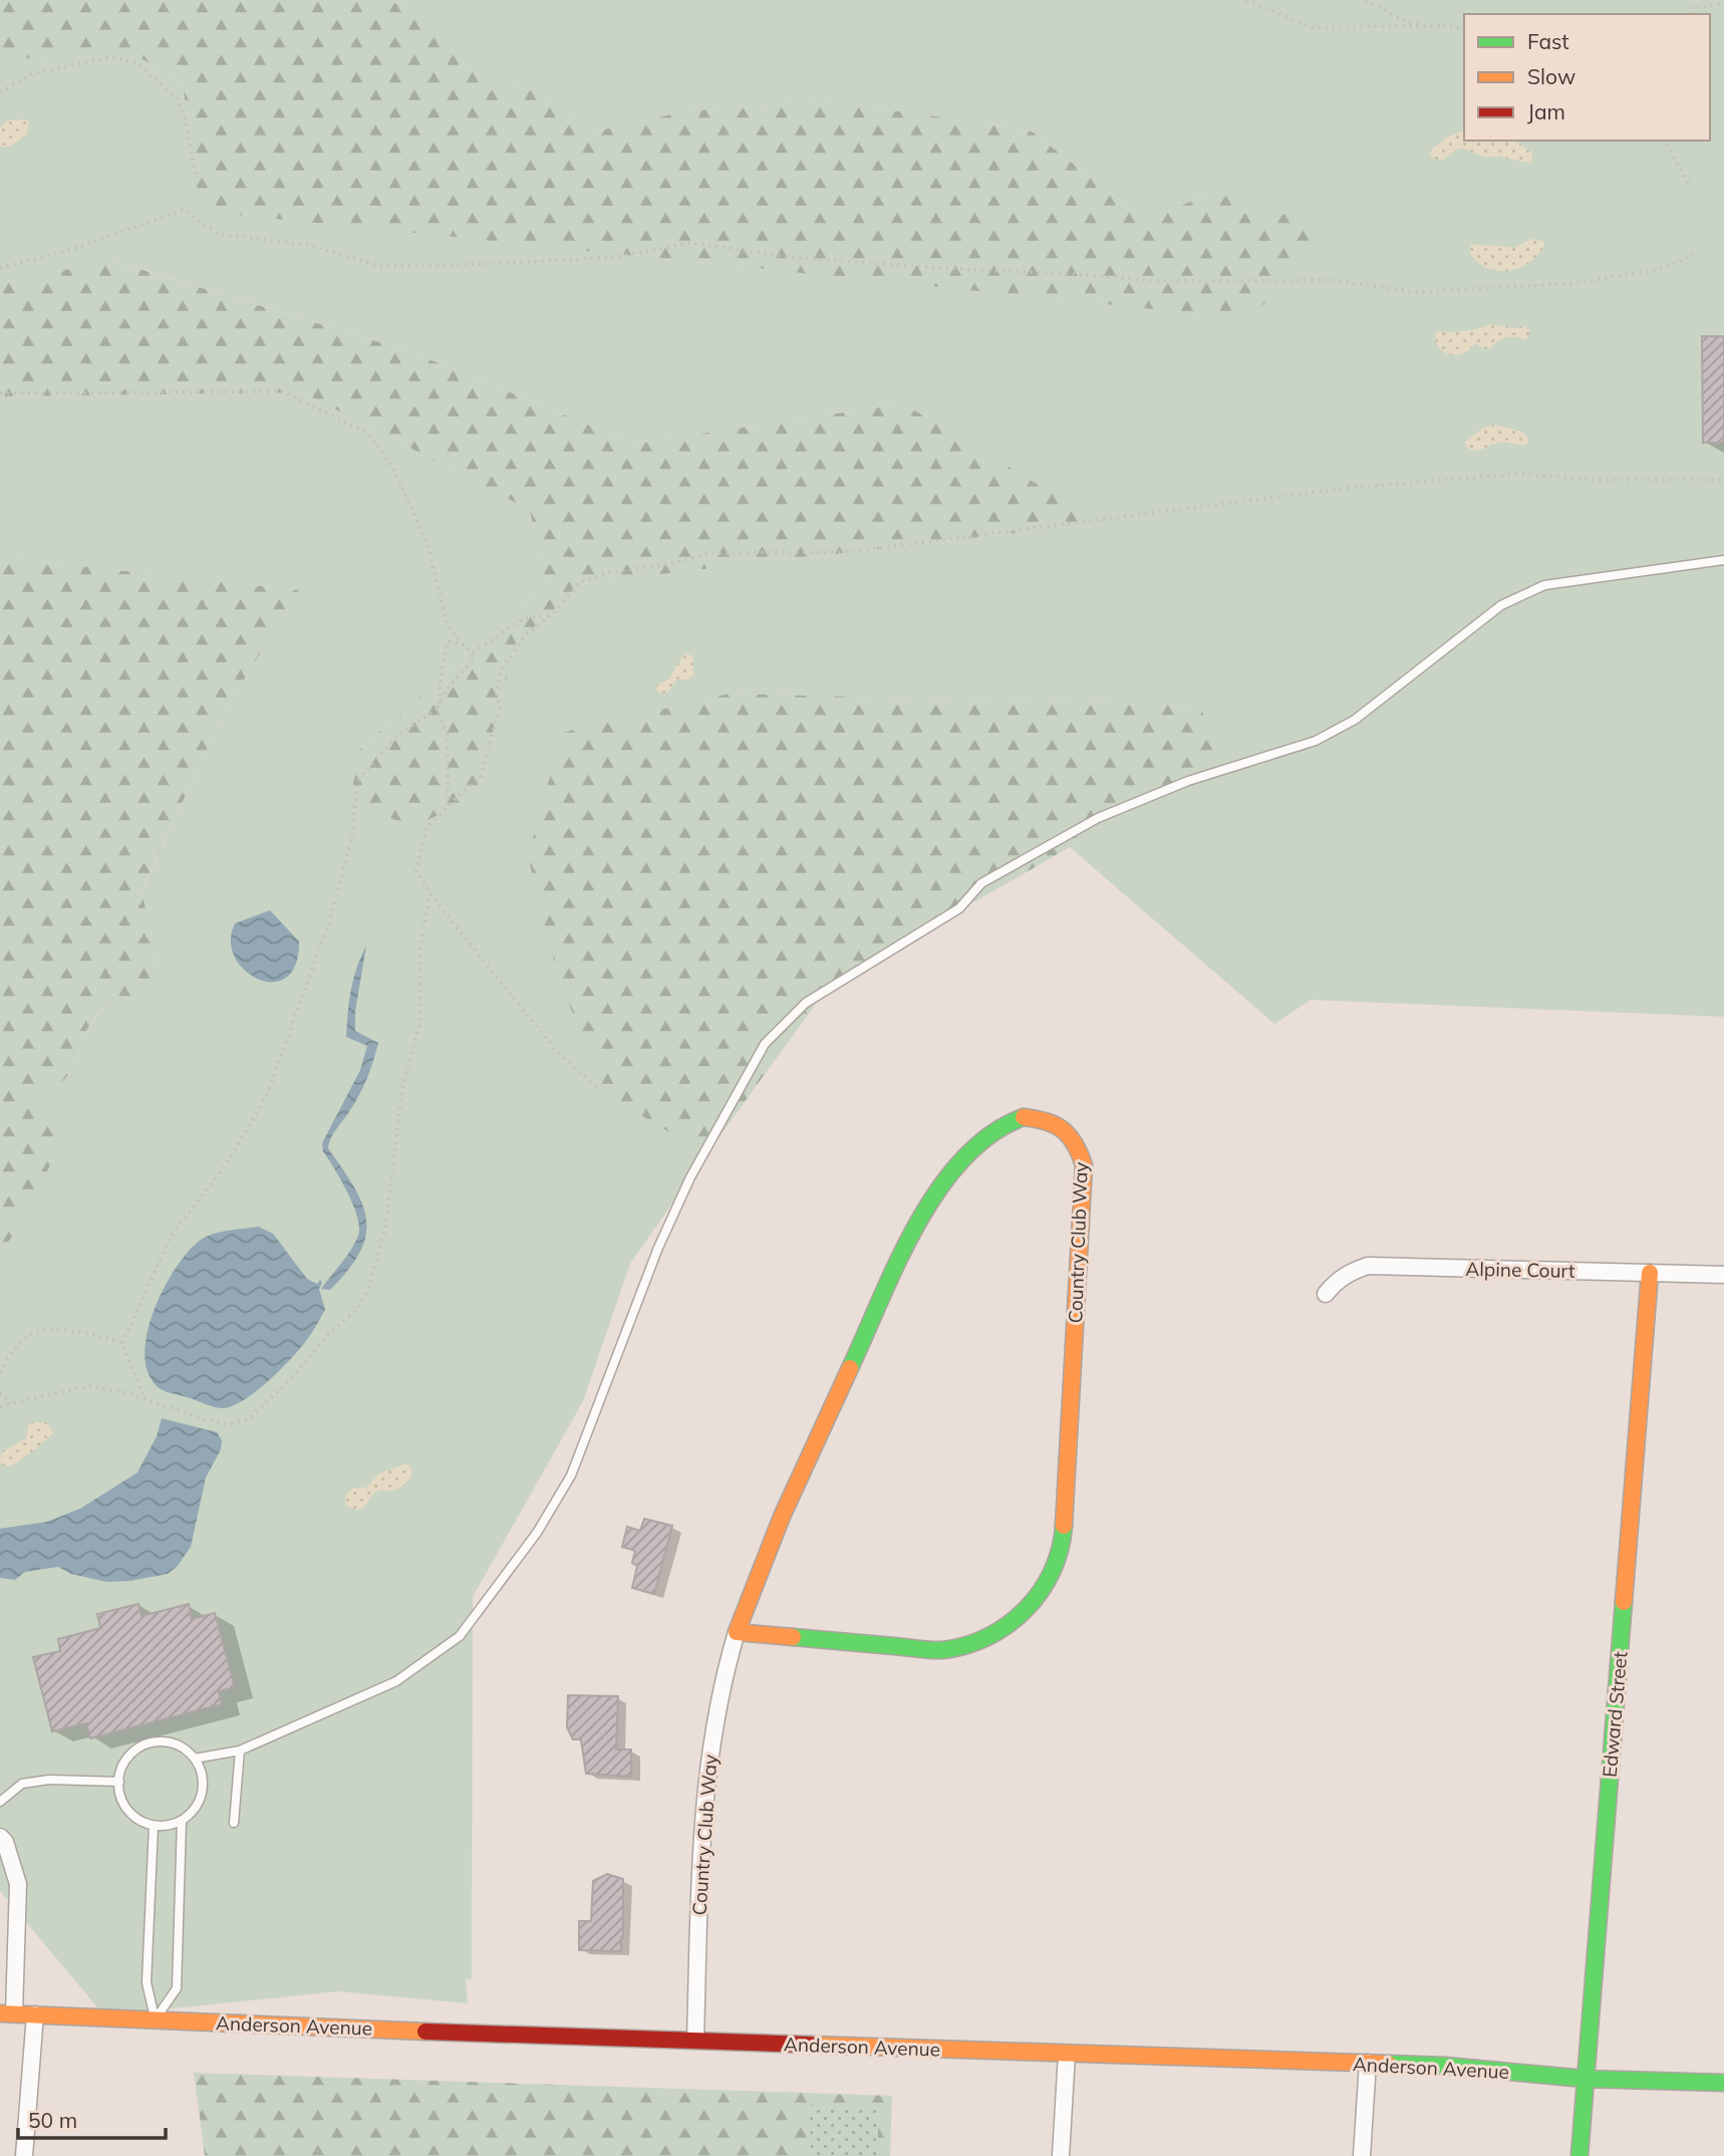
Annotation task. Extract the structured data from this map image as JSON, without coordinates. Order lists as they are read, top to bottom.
{
  "streets": {
    "street": [
      "Country Club Way",
      "Alpine Court",
      "Edward Street",
      "Anderson Avenue"
    ]
  },
  "crossings": [
    ["Country Club Way", "Anderson Avenue"],
    ["Alpine Court", "Edward Street"],
    ["Edward Street", "Anderson Avenue"]
  ],
  "legend": ["Fast", "Slow", "Jam"],
  "scale_bar": "50 m"
}
